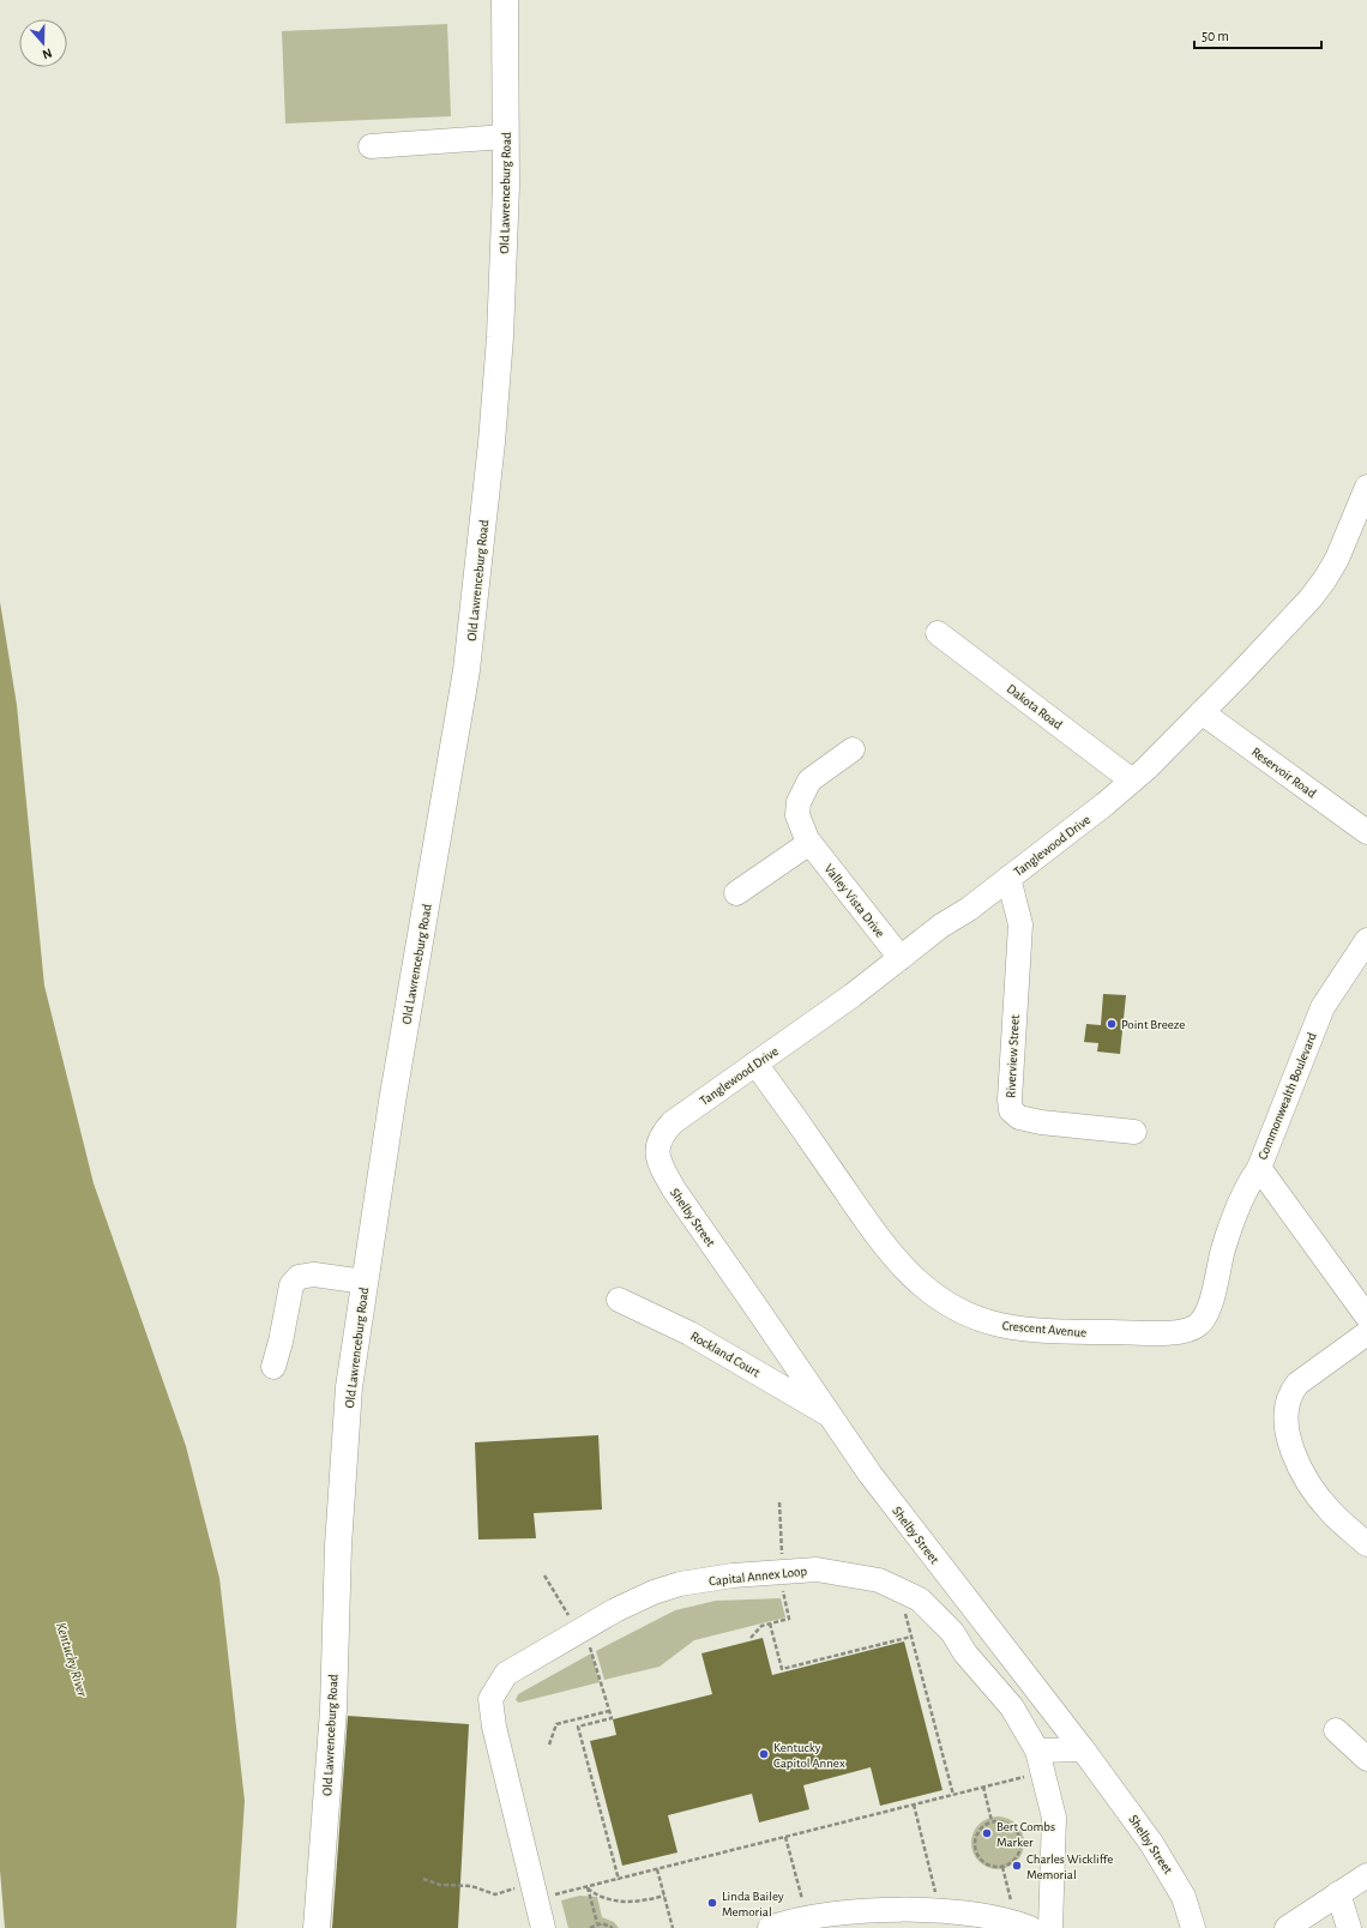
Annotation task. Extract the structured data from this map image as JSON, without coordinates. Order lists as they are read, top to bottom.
{
  "streets": {
    "main road": ["Old Lawrenceburg Road"],
    "street": [
      "Dakota Road",
      "Reservoir Road",
      "Tanglewood Drive",
      "Valley Vista Drive",
      "Riverview Street",
      "Commonwealth Boulevard",
      "Shelby Street",
      "Crescent Avenue",
      "Rockland Court",
      "Capital Annex Loop"
    ]
  },
  "crossings": [
    ["Dakota Road", "Tanglewood Drive"],
    ["Reservoir Road", "Tanglewood Drive"],
    ["Tanglewood Drive", "Valley Vista Drive"],
    ["Tanglewood Drive", "Riverview Street"],
    ["Tanglewood Drive", "Shelby Street"],
    ["Tanglewood Drive", "Crescent Avenue"],
    ["Commonwealth Boulevard", "Crescent Avenue"],
    ["Shelby Street", "Rockland Court"]
  ],
  "water": ["Kentucky River"],
  "places": [
    "Point Breeze",
    "Kentucky Capitol Annex",
    "Bert Combs Marker",
    "Charles Wickliffe Memorial",
    "Linda Bailey Memorial"
  ],
  "scale_bar": "50 m",
  "north": "bottom"
}
